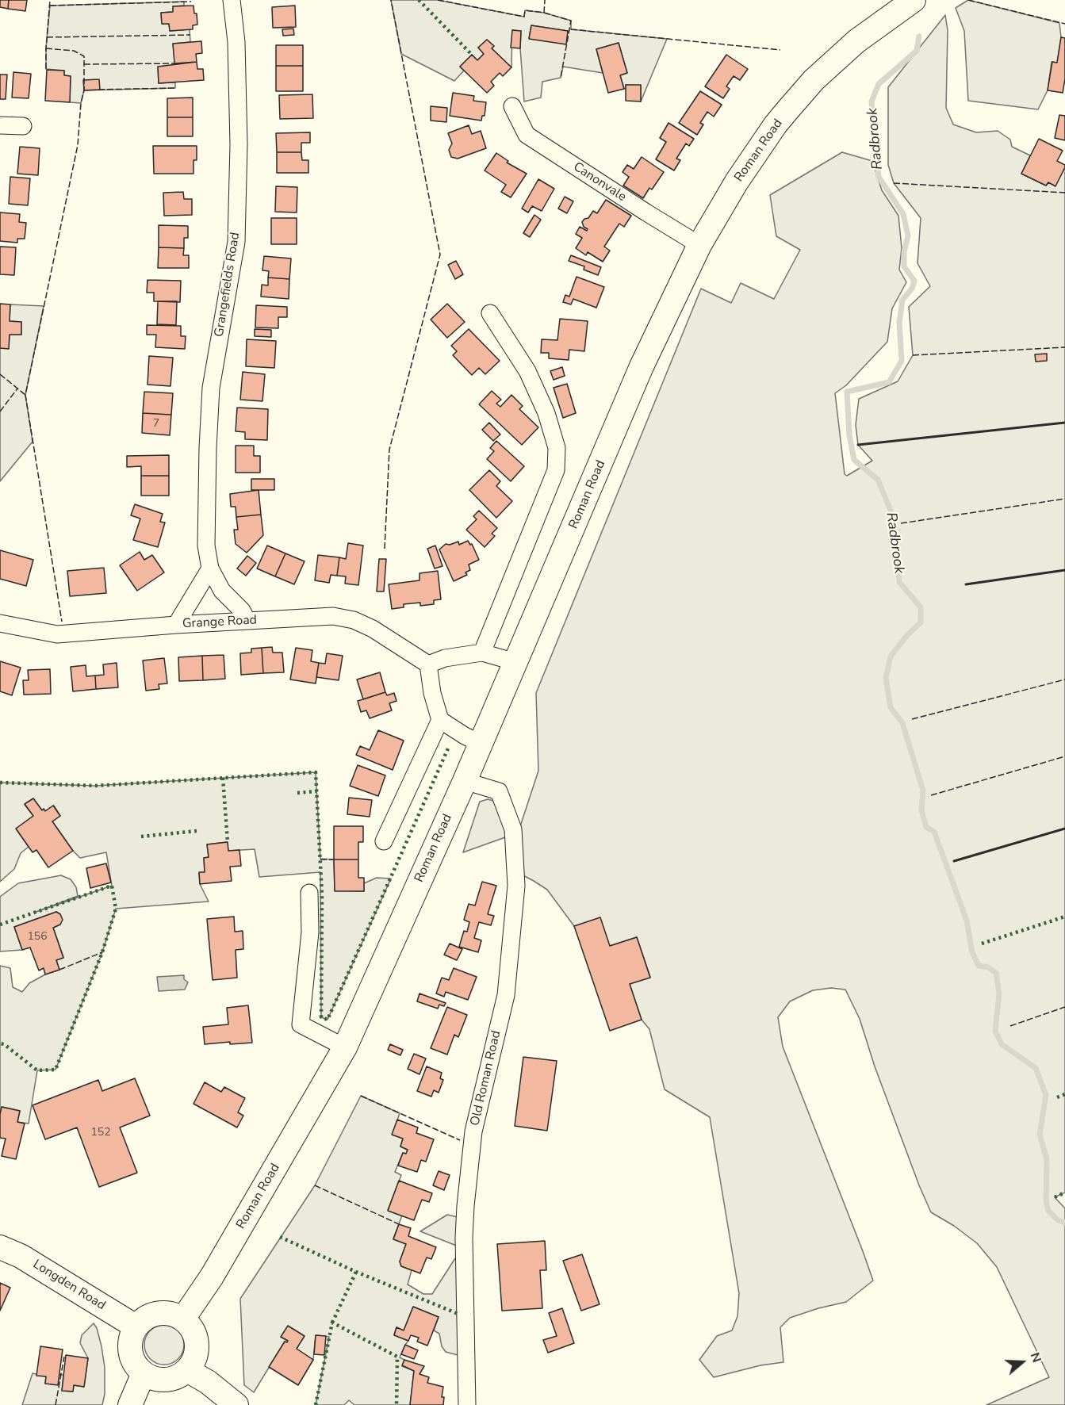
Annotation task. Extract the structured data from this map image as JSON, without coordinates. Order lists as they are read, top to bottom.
{
  "streets": {
    "main road": ["Roman Road", "Longden Road"],
    "street": [
      "Canonvale",
      "Grangefields Road",
      "Grange Road",
      "Old Roman Road"
    ]
  },
  "crossings": [
    ["Roman Road", "Canonvale"],
    ["Roman Road", "Old Roman Road"],
    ["Roman Road", "Longden Road"],
    ["Grangefields Road", "Grange Road"]
  ],
  "water": ["Radbrook"],
  "house_numbers": ["7", "156", "152"],
  "north": "right"
}
